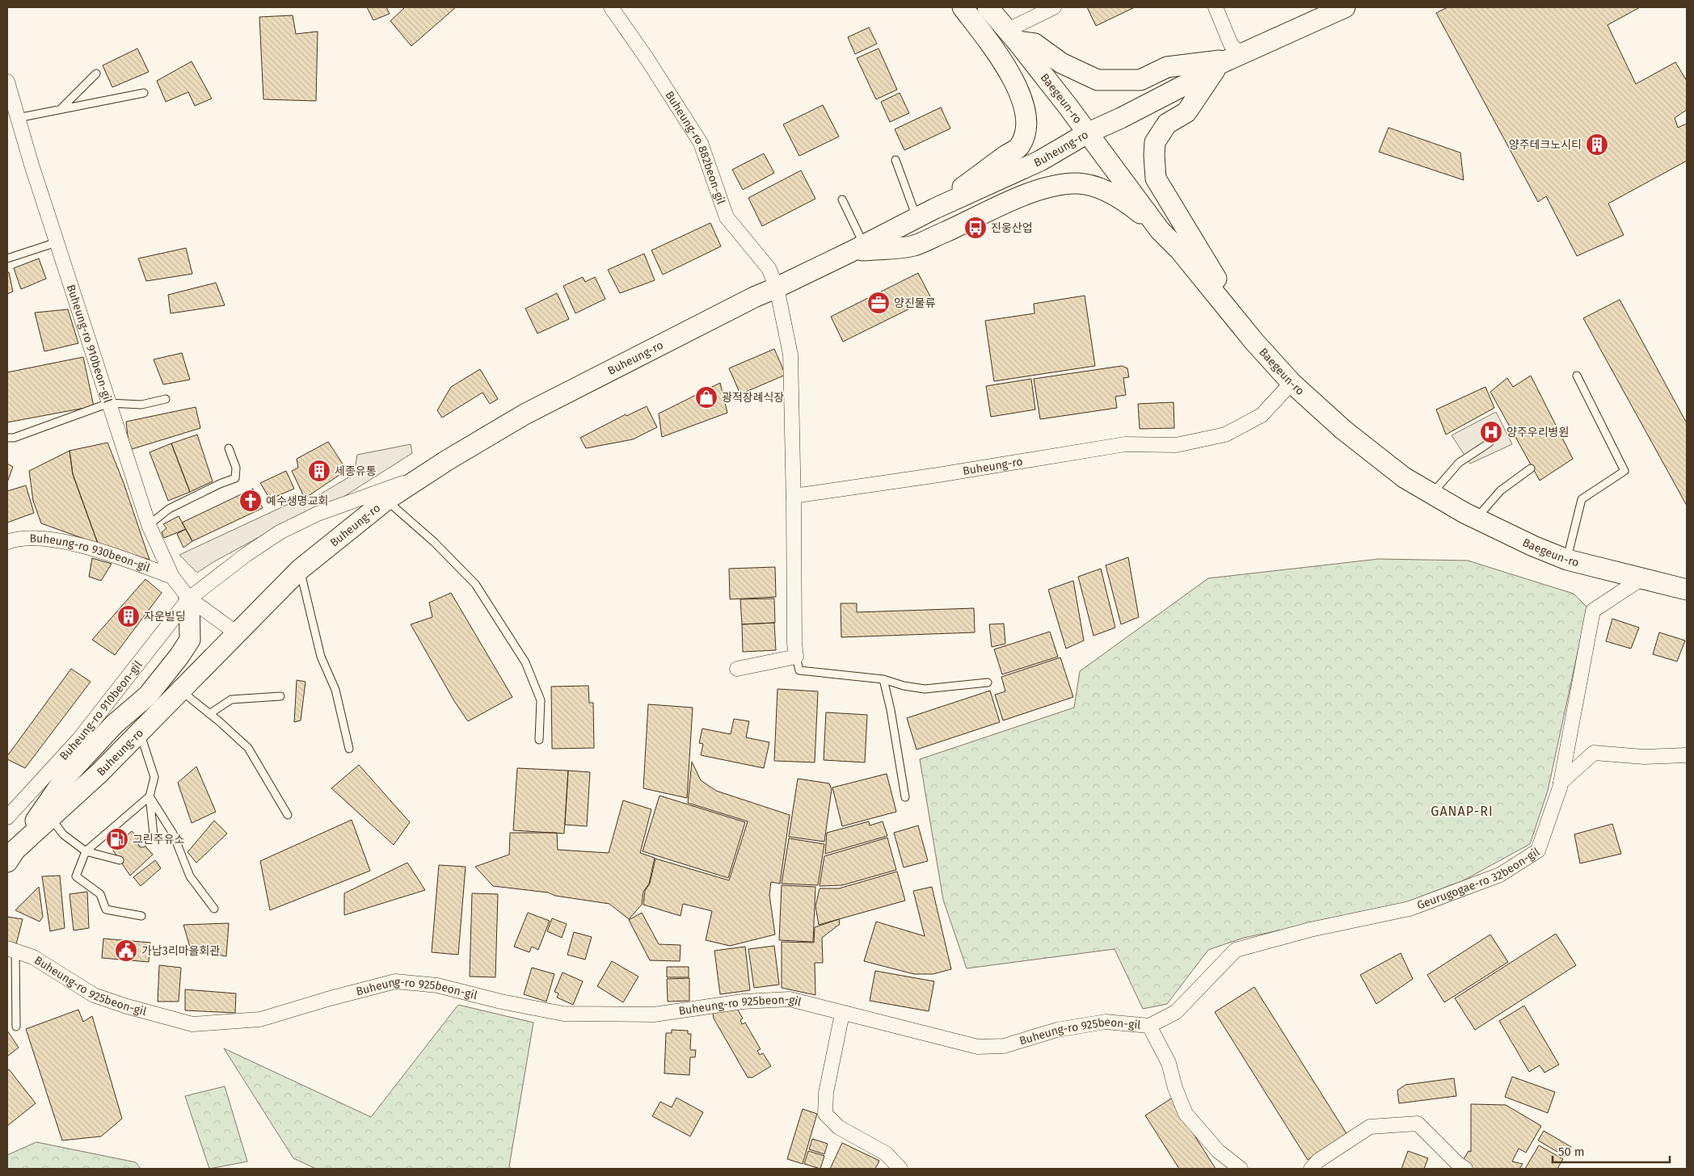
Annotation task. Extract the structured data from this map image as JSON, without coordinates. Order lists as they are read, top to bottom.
{
  "streets": {
    "main road": ["Baegeun-ro", "Buheung-ro"],
    "street": [
      "Buheung-ro 882beon-gil",
      "Buheung-ro 910beon-gil",
      "Buheung-ro 930beon-gil",
      "Geurugogae-ro 32beon-gil",
      "Buheung-ro 925beon-gil"
    ]
  },
  "crossings": [
    ["Baegeun-ro", "Buheung-ro"],
    ["Baegeun-ro", "Geurugogae-ro 32beon-gil"],
    ["Buheung-ro 882beon-gil", "Buheung-ro"],
    ["Buheung-ro", "Buheung-ro 910beon-gil"],
    ["Buheung-ro 910beon-gil", "Buheung-ro 930beon-gil"],
    ["Geurugogae-ro 32beon-gil", "Buheung-ro 925beon-gil"]
  ],
  "districts": ["GANAP-RI"],
  "places": {
    "building": ["양주테크노시티", "세종유통", "자운빌딩"],
    "bus stop": ["진웅산업"],
    "office": ["양진물류"],
    "shop": ["광적장례식장"],
    "hospital": ["양주우리병원"],
    "church": ["예수생명교회"],
    "fuel station": ["그린주유소"],
    "public building": ["가납3리마을회관"]
  },
  "scale_bar": "50 m"
}
